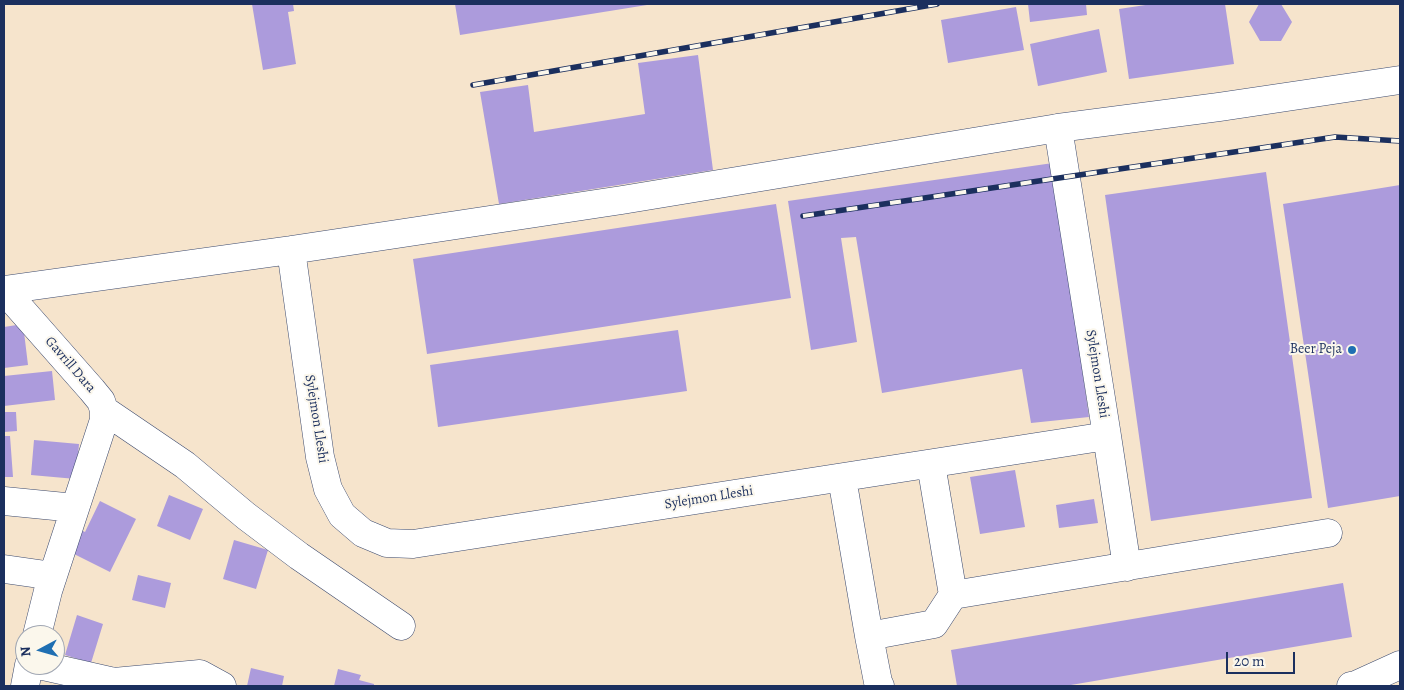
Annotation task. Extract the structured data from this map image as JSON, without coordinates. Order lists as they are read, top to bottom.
{
  "streets": {
    "street": ["Gavrill Dara", "Sylejmon Lleshi"]
  },
  "places": ["Beer Peja"],
  "scale_bar": "20 m",
  "north": "left"
}
